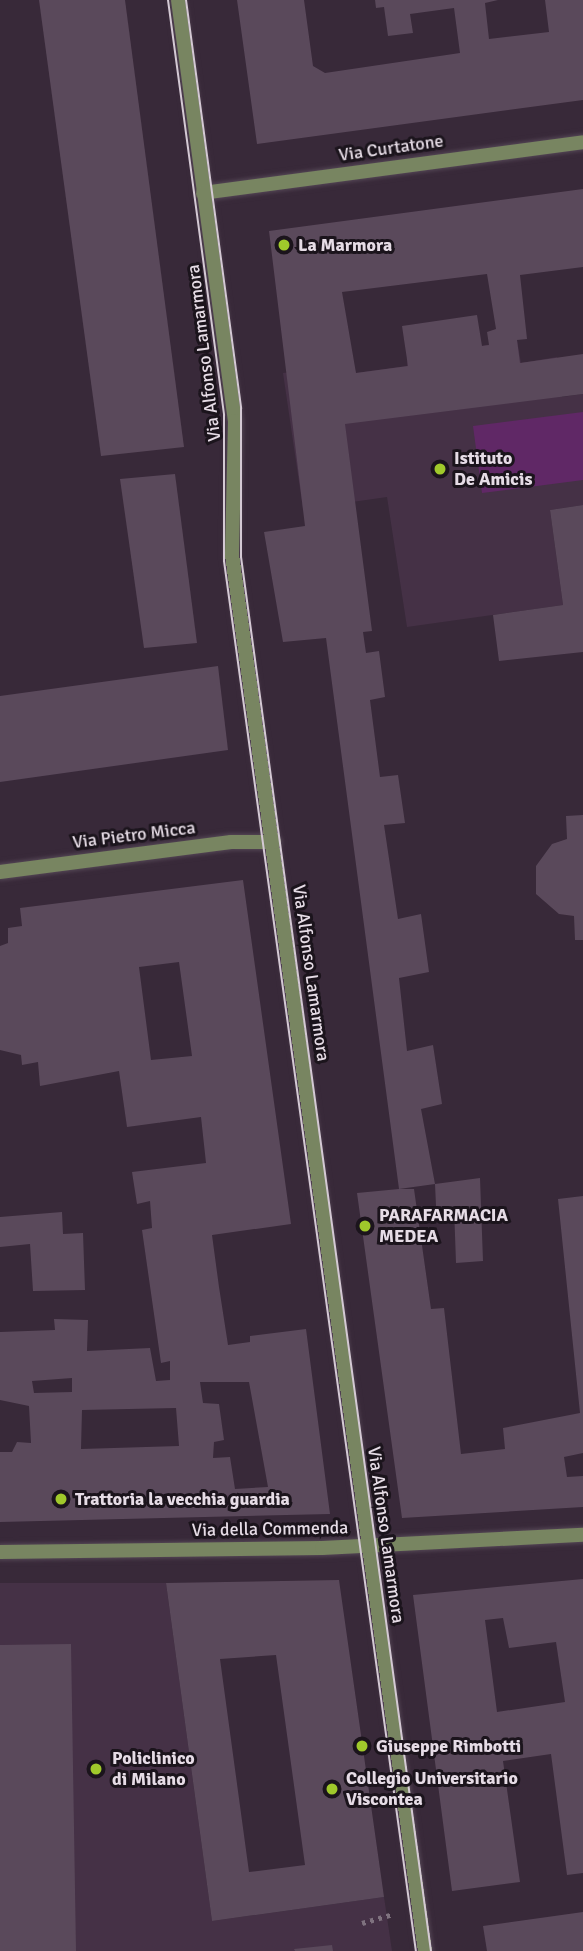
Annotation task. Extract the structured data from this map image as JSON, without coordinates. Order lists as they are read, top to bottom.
{
  "streets": {
    "street": [
      "Via Curtatone",
      "Via Alfonso Lamarmora",
      "Via Pietro Micca",
      "Via della Commenda"
    ]
  },
  "crossings": [
    ["Via Curtatone", "Via Alfonso Lamarmora"],
    ["Via Alfonso Lamarmora", "Via Pietro Micca"],
    ["Via Alfonso Lamarmora", "Via della Commenda"]
  ],
  "places": [
    "La Marmora",
    "Istituto De Amicis",
    "PARAFARMACIA MEDEA",
    "Trattoria la vecchia guardia",
    "Giuseppe Rimbotti",
    "Policlinico di Milano",
    "Collegio Universitario Viscontea"
  ]
}
